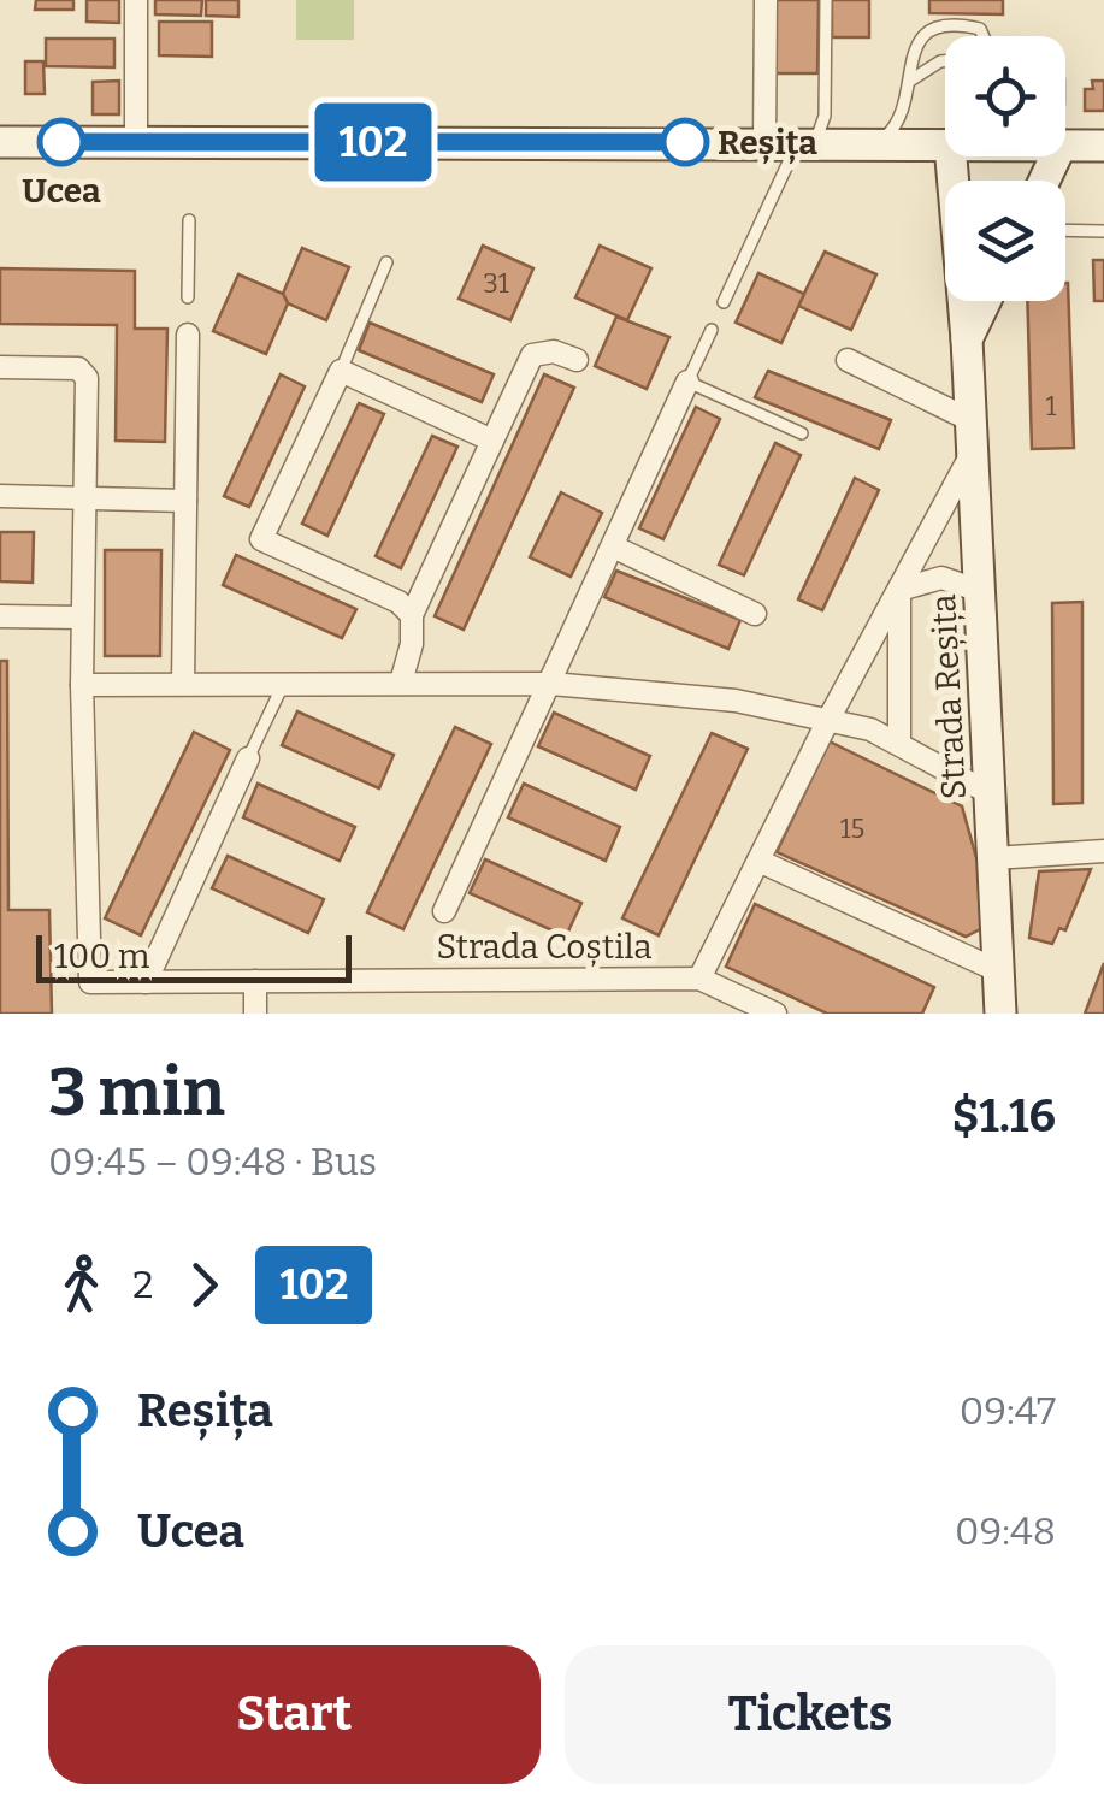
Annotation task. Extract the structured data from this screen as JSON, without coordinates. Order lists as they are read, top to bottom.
{
  "streets": {
    "main road": ["Strada Reșița"],
    "street": ["Strada Coștila"]
  },
  "crossings": [
    ["Strada Reșița", "Strada Coștila"]
  ],
  "places": ["Ucea", "Reșița"],
  "lines": ["bus line 102"],
  "house_numbers": ["31", "1", "15"],
  "scale_bar": "100 m",
  "page": {
    "on_map": "102",
    "scale": "100 m",
    "heading": ["3 min", "09:45 – 09:48 · Bus", "$1.16"],
    "legs": ["2", "102"],
    "list": [
      {
        "name": "Reșița",
        "value": "09:47"
      },
      {
        "name": "Ucea",
        "value": "09:48"
      }
    ],
    "buttons": ["Start", "Tickets"]
  }
}
